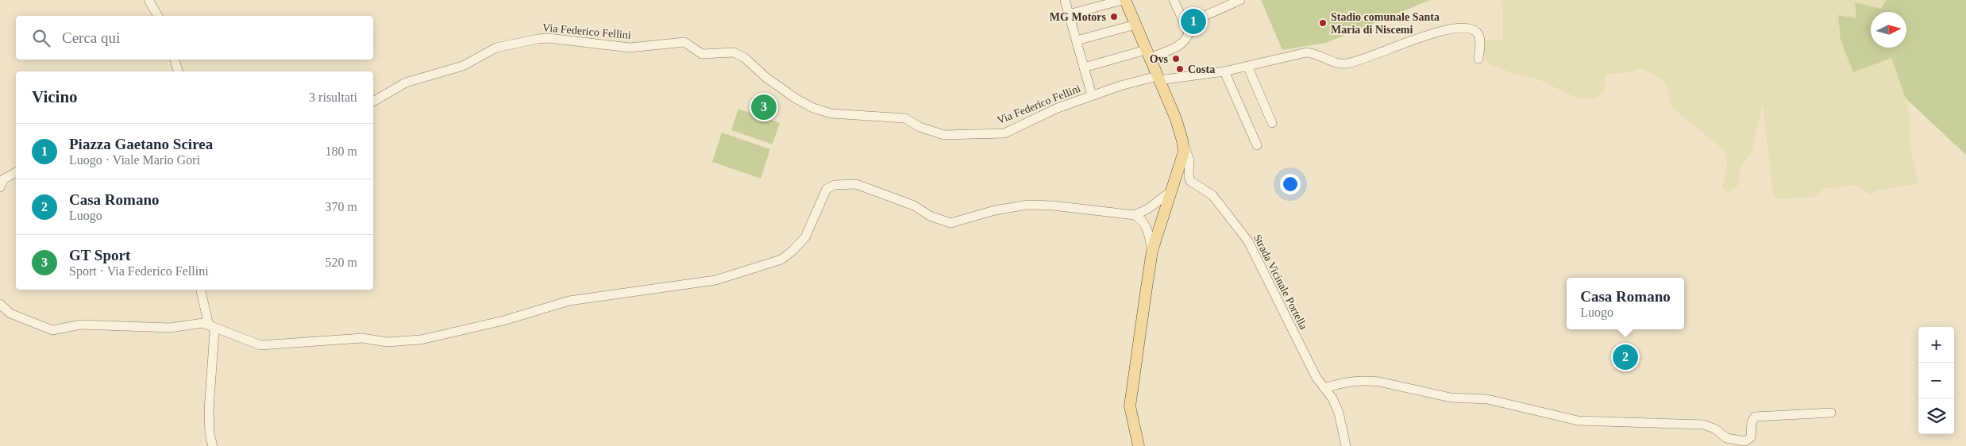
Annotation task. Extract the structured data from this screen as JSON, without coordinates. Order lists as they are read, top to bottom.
{
  "streets": {
    "street": ["Via Federico Fellini", "Strada Vicinale Portella"]
  },
  "places": [
    "MG Motors",
    "Stadio comunale Santa Maria di Niscemi",
    "Ovs",
    "Costa"
  ],
  "north": "right",
  "page": {
    "pins": ["1", "3", "2"],
    "search": "Cerca qui",
    "heading": ["Vicino", "3 risultati"],
    "list": [
      {
        "mark": "1",
        "name": "Piazza Gaetano Scirea",
        "note": "Luogo · Viale Mario Gori",
        "value": "180 m"
      },
      {
        "mark": "2",
        "name": "Casa Romano",
        "note": "Luogo",
        "value": "370 m"
      },
      {
        "mark": "3",
        "name": "GT Sport",
        "note": "Sport · Via Federico Fellini",
        "value": "520 m"
      }
    ],
    "popup": ["Casa Romano", "Luogo"],
    "map_buttons": ["+", "−"]
  }
}
